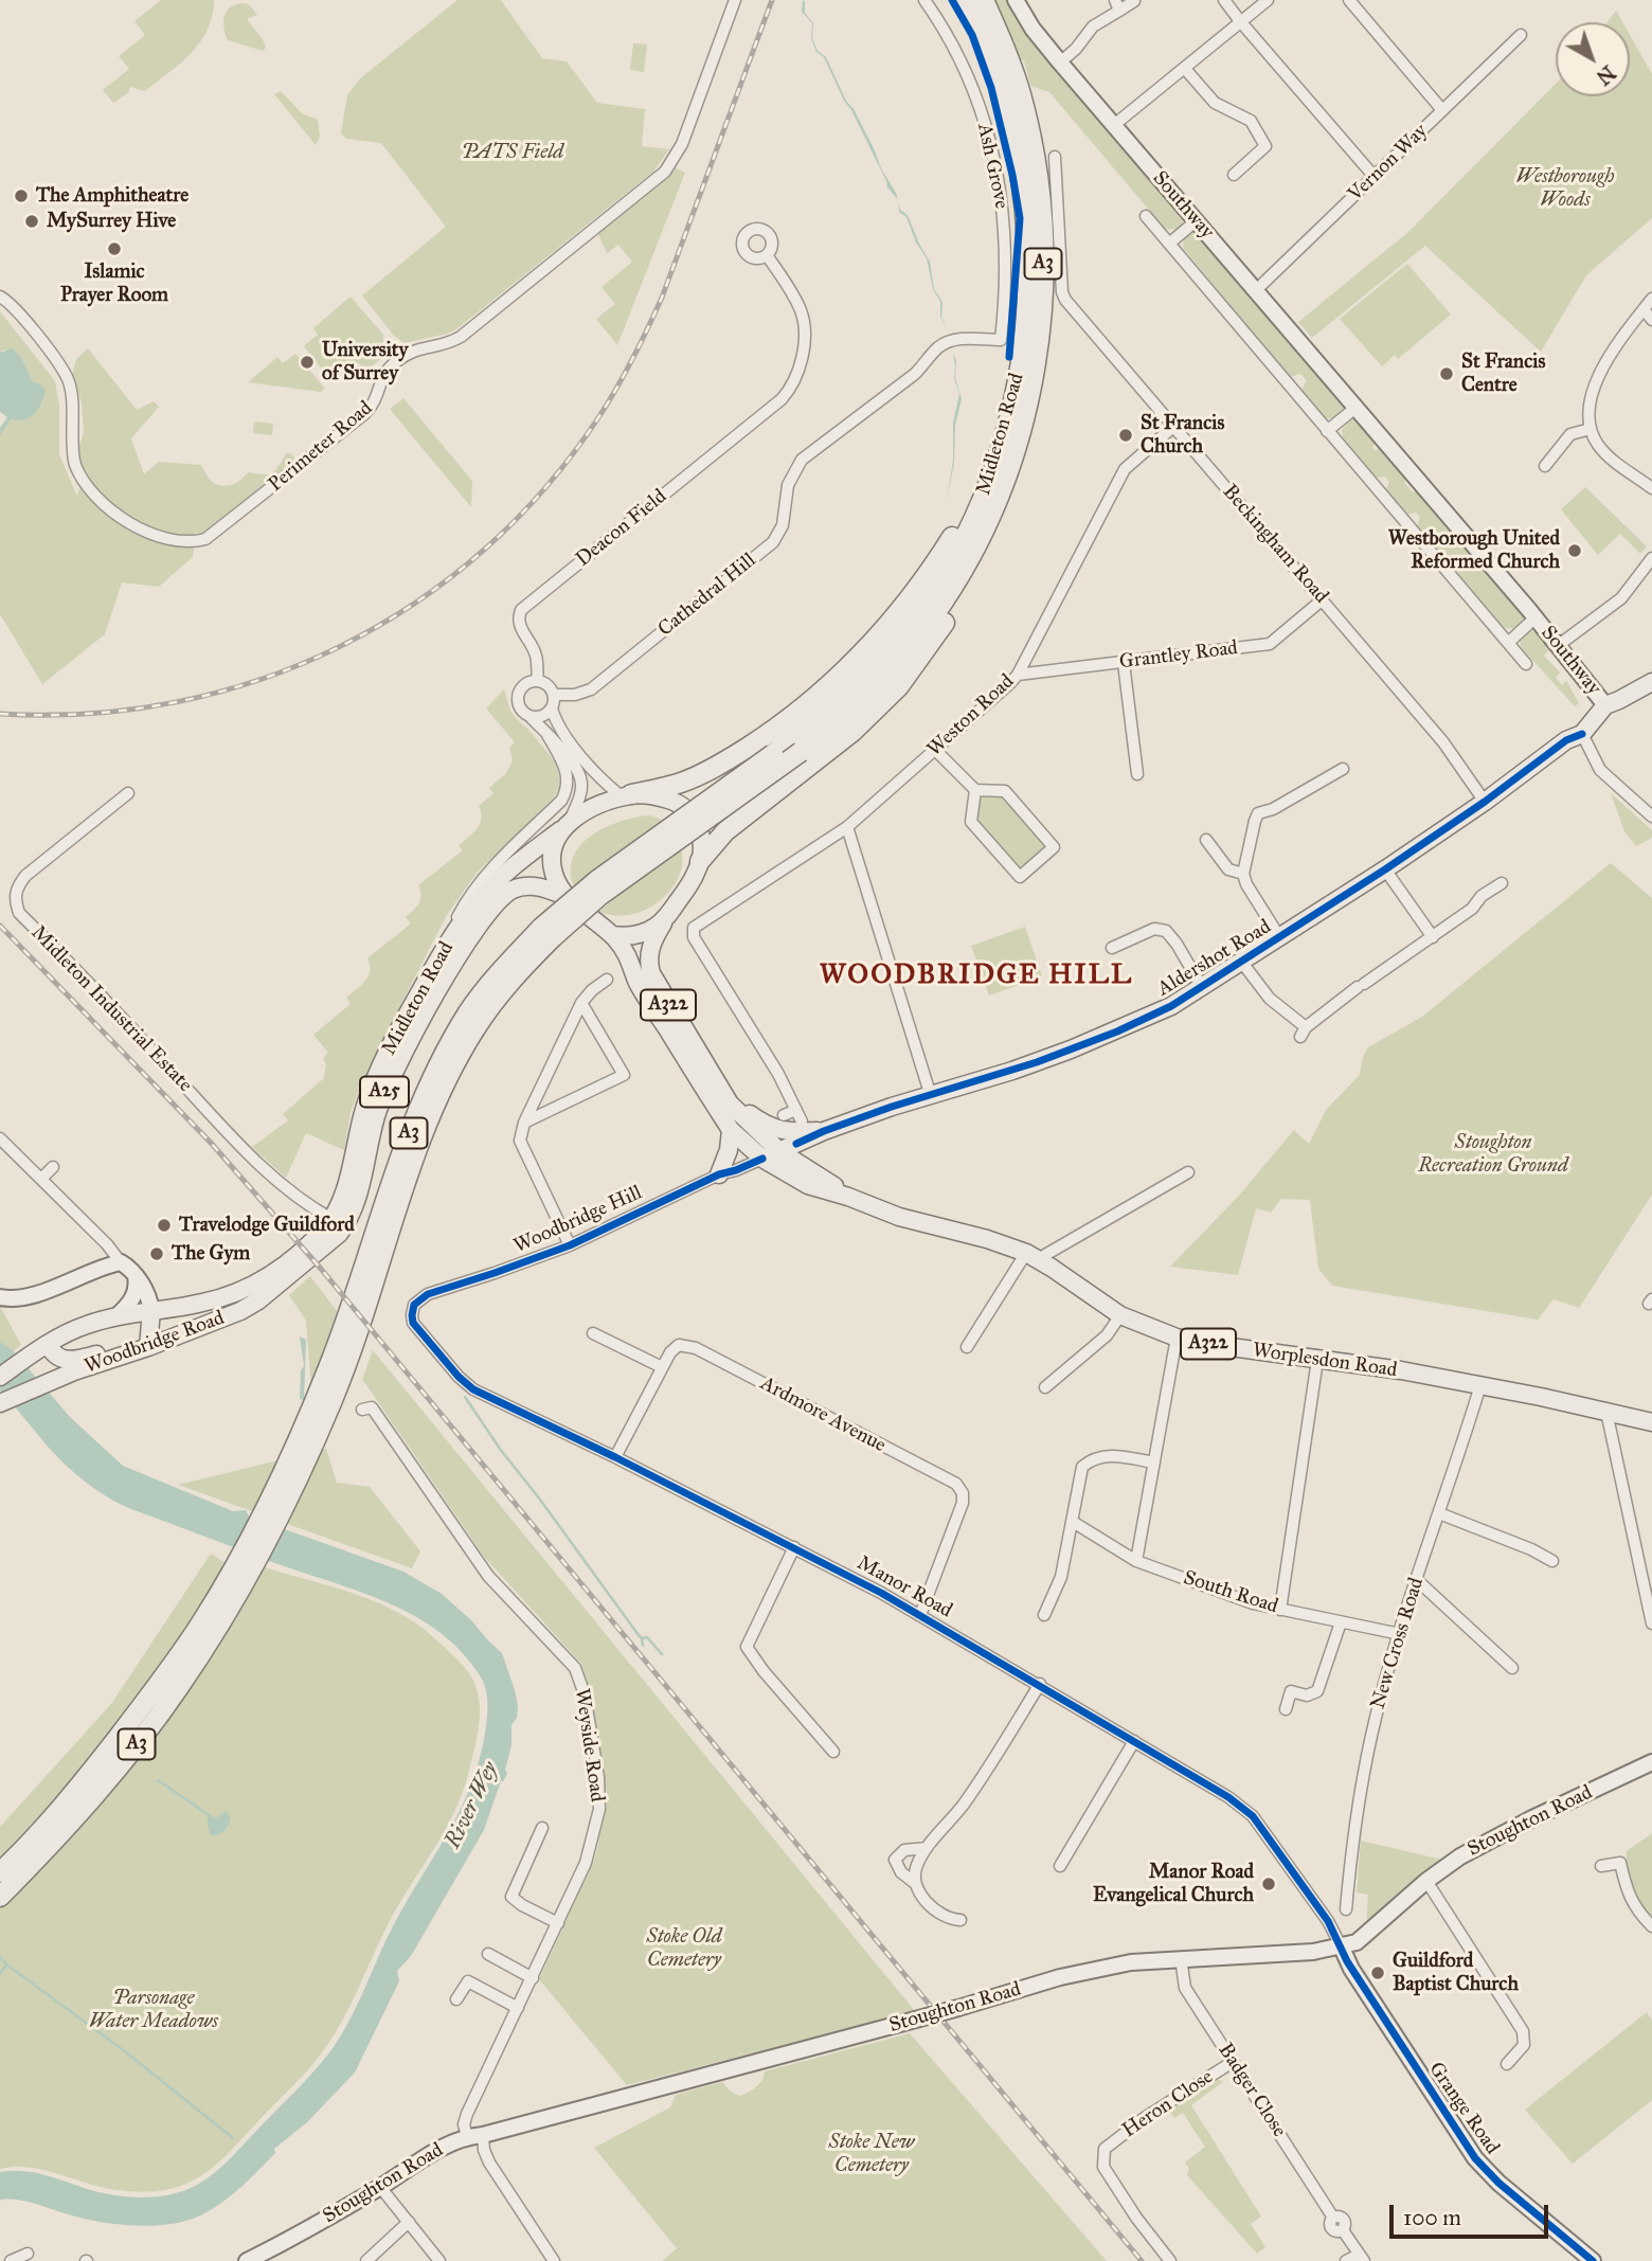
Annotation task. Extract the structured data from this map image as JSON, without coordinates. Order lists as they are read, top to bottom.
{
  "streets": {
    "highway": ["A3", "Midleton Road"],
    "main road": [
      "Aldershot Road",
      "A322",
      "A25",
      "Woodbridge Road",
      "Worplesdon Road"
    ],
    "street": [
      "Vernon Way",
      "Ash Grove",
      "Southway",
      "Perimeter Road",
      "Deacon Field",
      "Beckingham Road",
      "Cathedral Hill",
      "Grantley Road",
      "Weston Road",
      "Midleton Industrial Estate",
      "Woodbridge Hill",
      "Ardmore Avenue",
      "Manor Road",
      "South Road",
      "New Cross Road",
      "Weyside Road",
      "Stoughton Road",
      "Badger Close",
      "Heron Close",
      "Grange Road"
    ]
  },
  "crossings": [
    ["Vernon Way", "Southway"],
    ["Ash Grove", "Cathedral Hill"],
    ["Southway", "Aldershot Road"],
    ["A3", "Midleton Road"],
    ["Midleton Road", "Midleton Industrial Estate"],
    ["Midleton Road", "A25"],
    ["Midleton Road", "Worplesdon Road"],
    ["Deacon Field", "Cathedral Hill"],
    ["Beckingham Road", "Grantley Road"],
    ["Beckingham Road", "Weston Road"],
    ["Beckingham Road", "Aldershot Road"],
    ["Grantley Road", "Weston Road"],
    ["A25", "Woodbridge Road"],
    ["Woodbridge Hill", "Worplesdon Road"],
    ["Woodbridge Hill", "Manor Road"],
    ["Worplesdon Road", "New Cross Road"],
    ["Ardmore Avenue", "Manor Road"],
    ["Manor Road", "Stoughton Road"],
    ["Manor Road", "Grange Road"],
    ["South Road", "New Cross Road"],
    ["Weyside Road", "Stoughton Road"],
    ["Stoughton Road", "Badger Close"],
    ["Stoughton Road", "Grange Road"],
    ["Badger Close", "Heron Close"]
  ],
  "districts": ["WOODBRIDGE HILL"],
  "water": ["River Wey"],
  "parks": [
    "PATS Field",
    "Westborough Woods",
    "Stoughton Recreation Ground",
    "Stoke Old Cemetery",
    "Parsonage Water Meadows",
    "Stoke New Cemetery"
  ],
  "places": [
    "The Amphitheatre",
    "MySurrey Hive",
    "Islamic Prayer Room",
    "University of Surrey",
    "St Francis Centre",
    "St Francis Church",
    "Westborough United Reformed Church",
    "Travelodge Guildford",
    "The Gym",
    "Manor Road Evangelical Church",
    "Guildford Baptist Church"
  ],
  "scale_bar": "100 m",
  "north": "bottom right"
}
